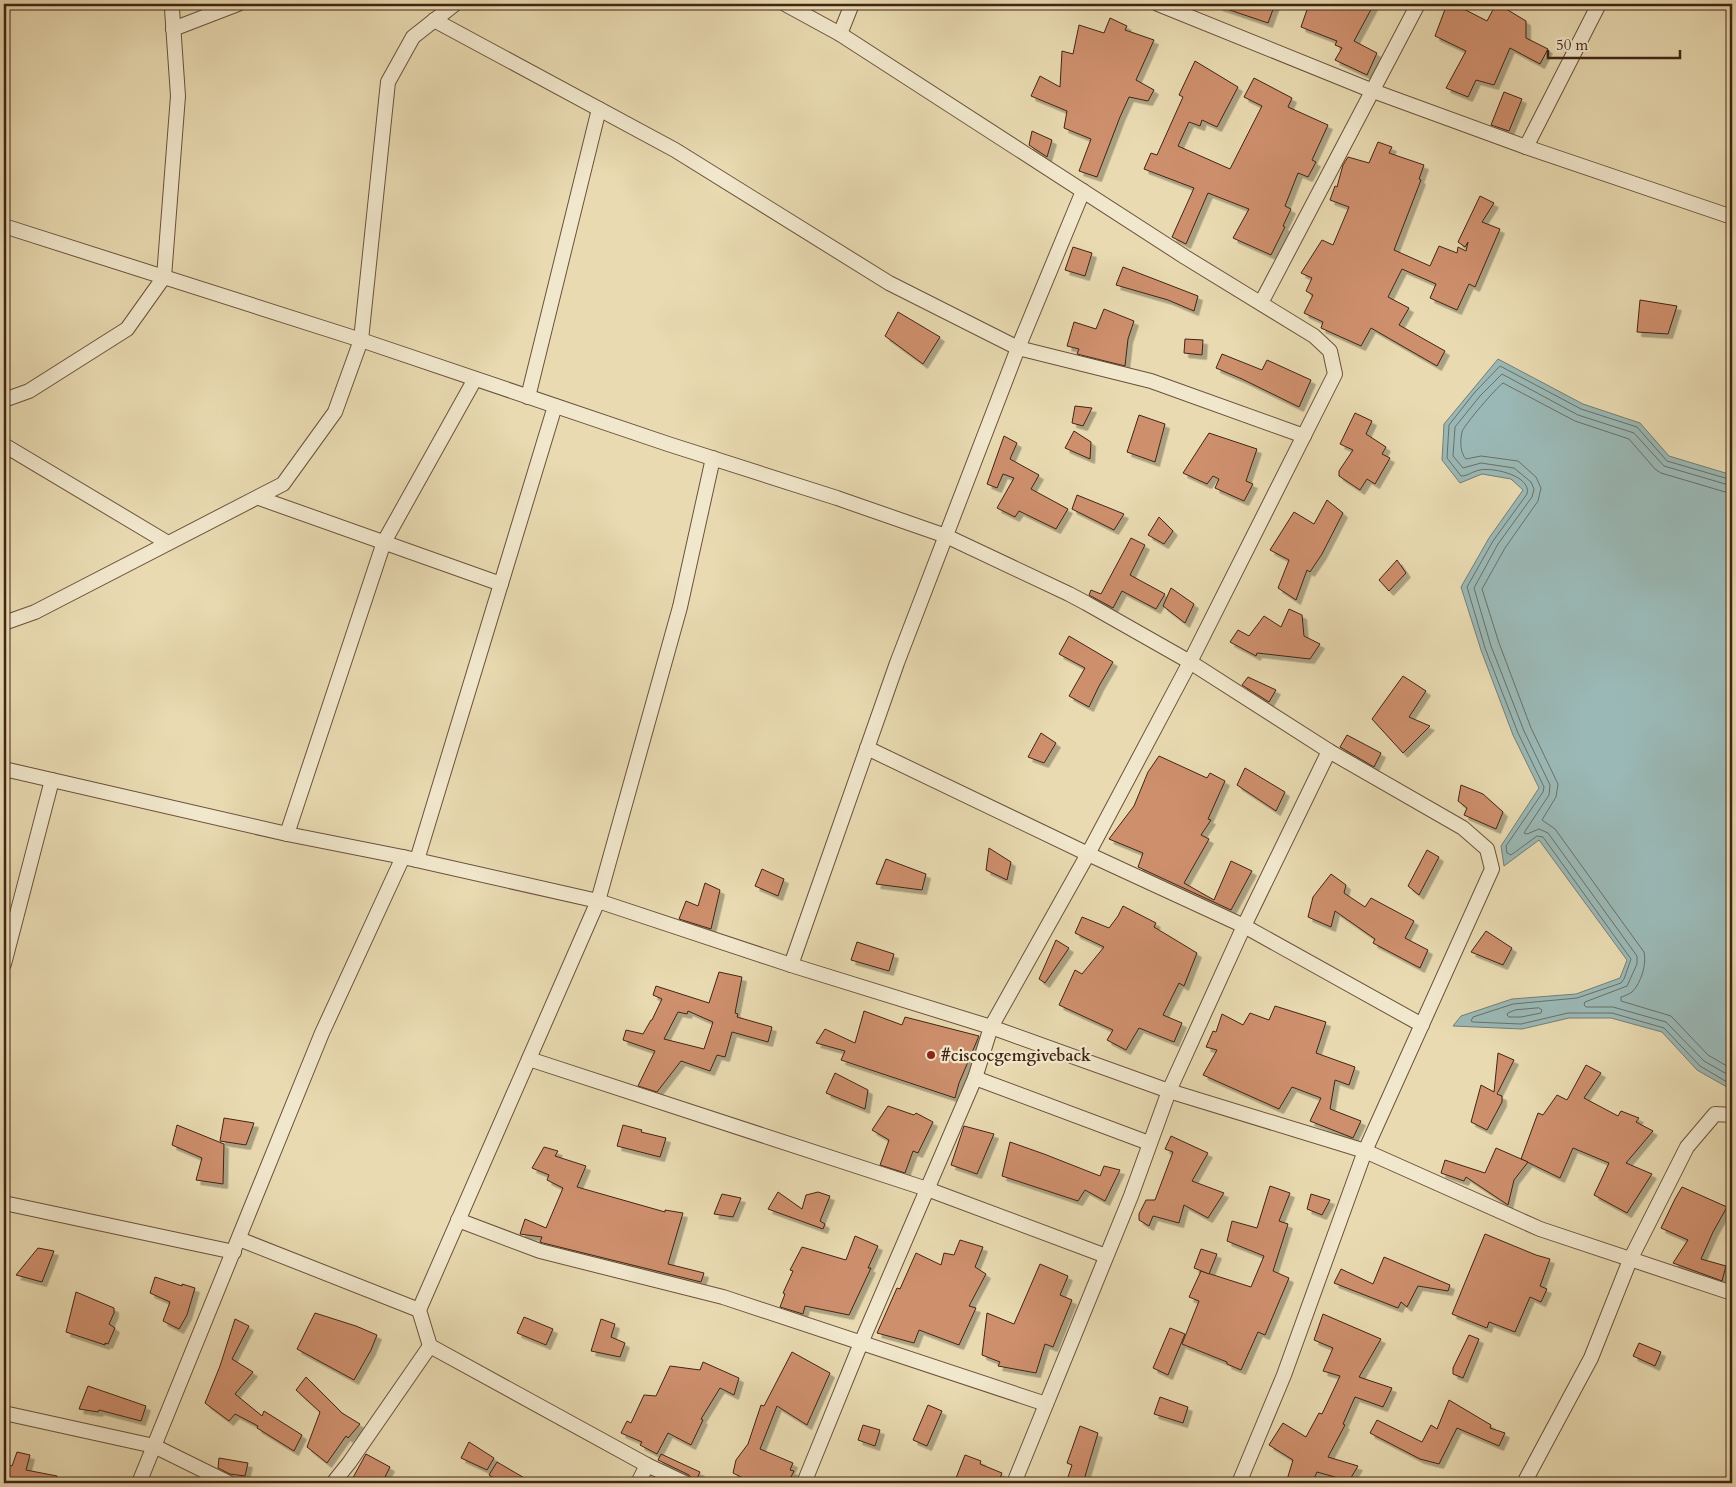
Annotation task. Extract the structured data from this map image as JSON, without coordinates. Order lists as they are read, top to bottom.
{
  "places": ["#ciscocgemgiveback"],
  "scale_bar": "50 m"
}
